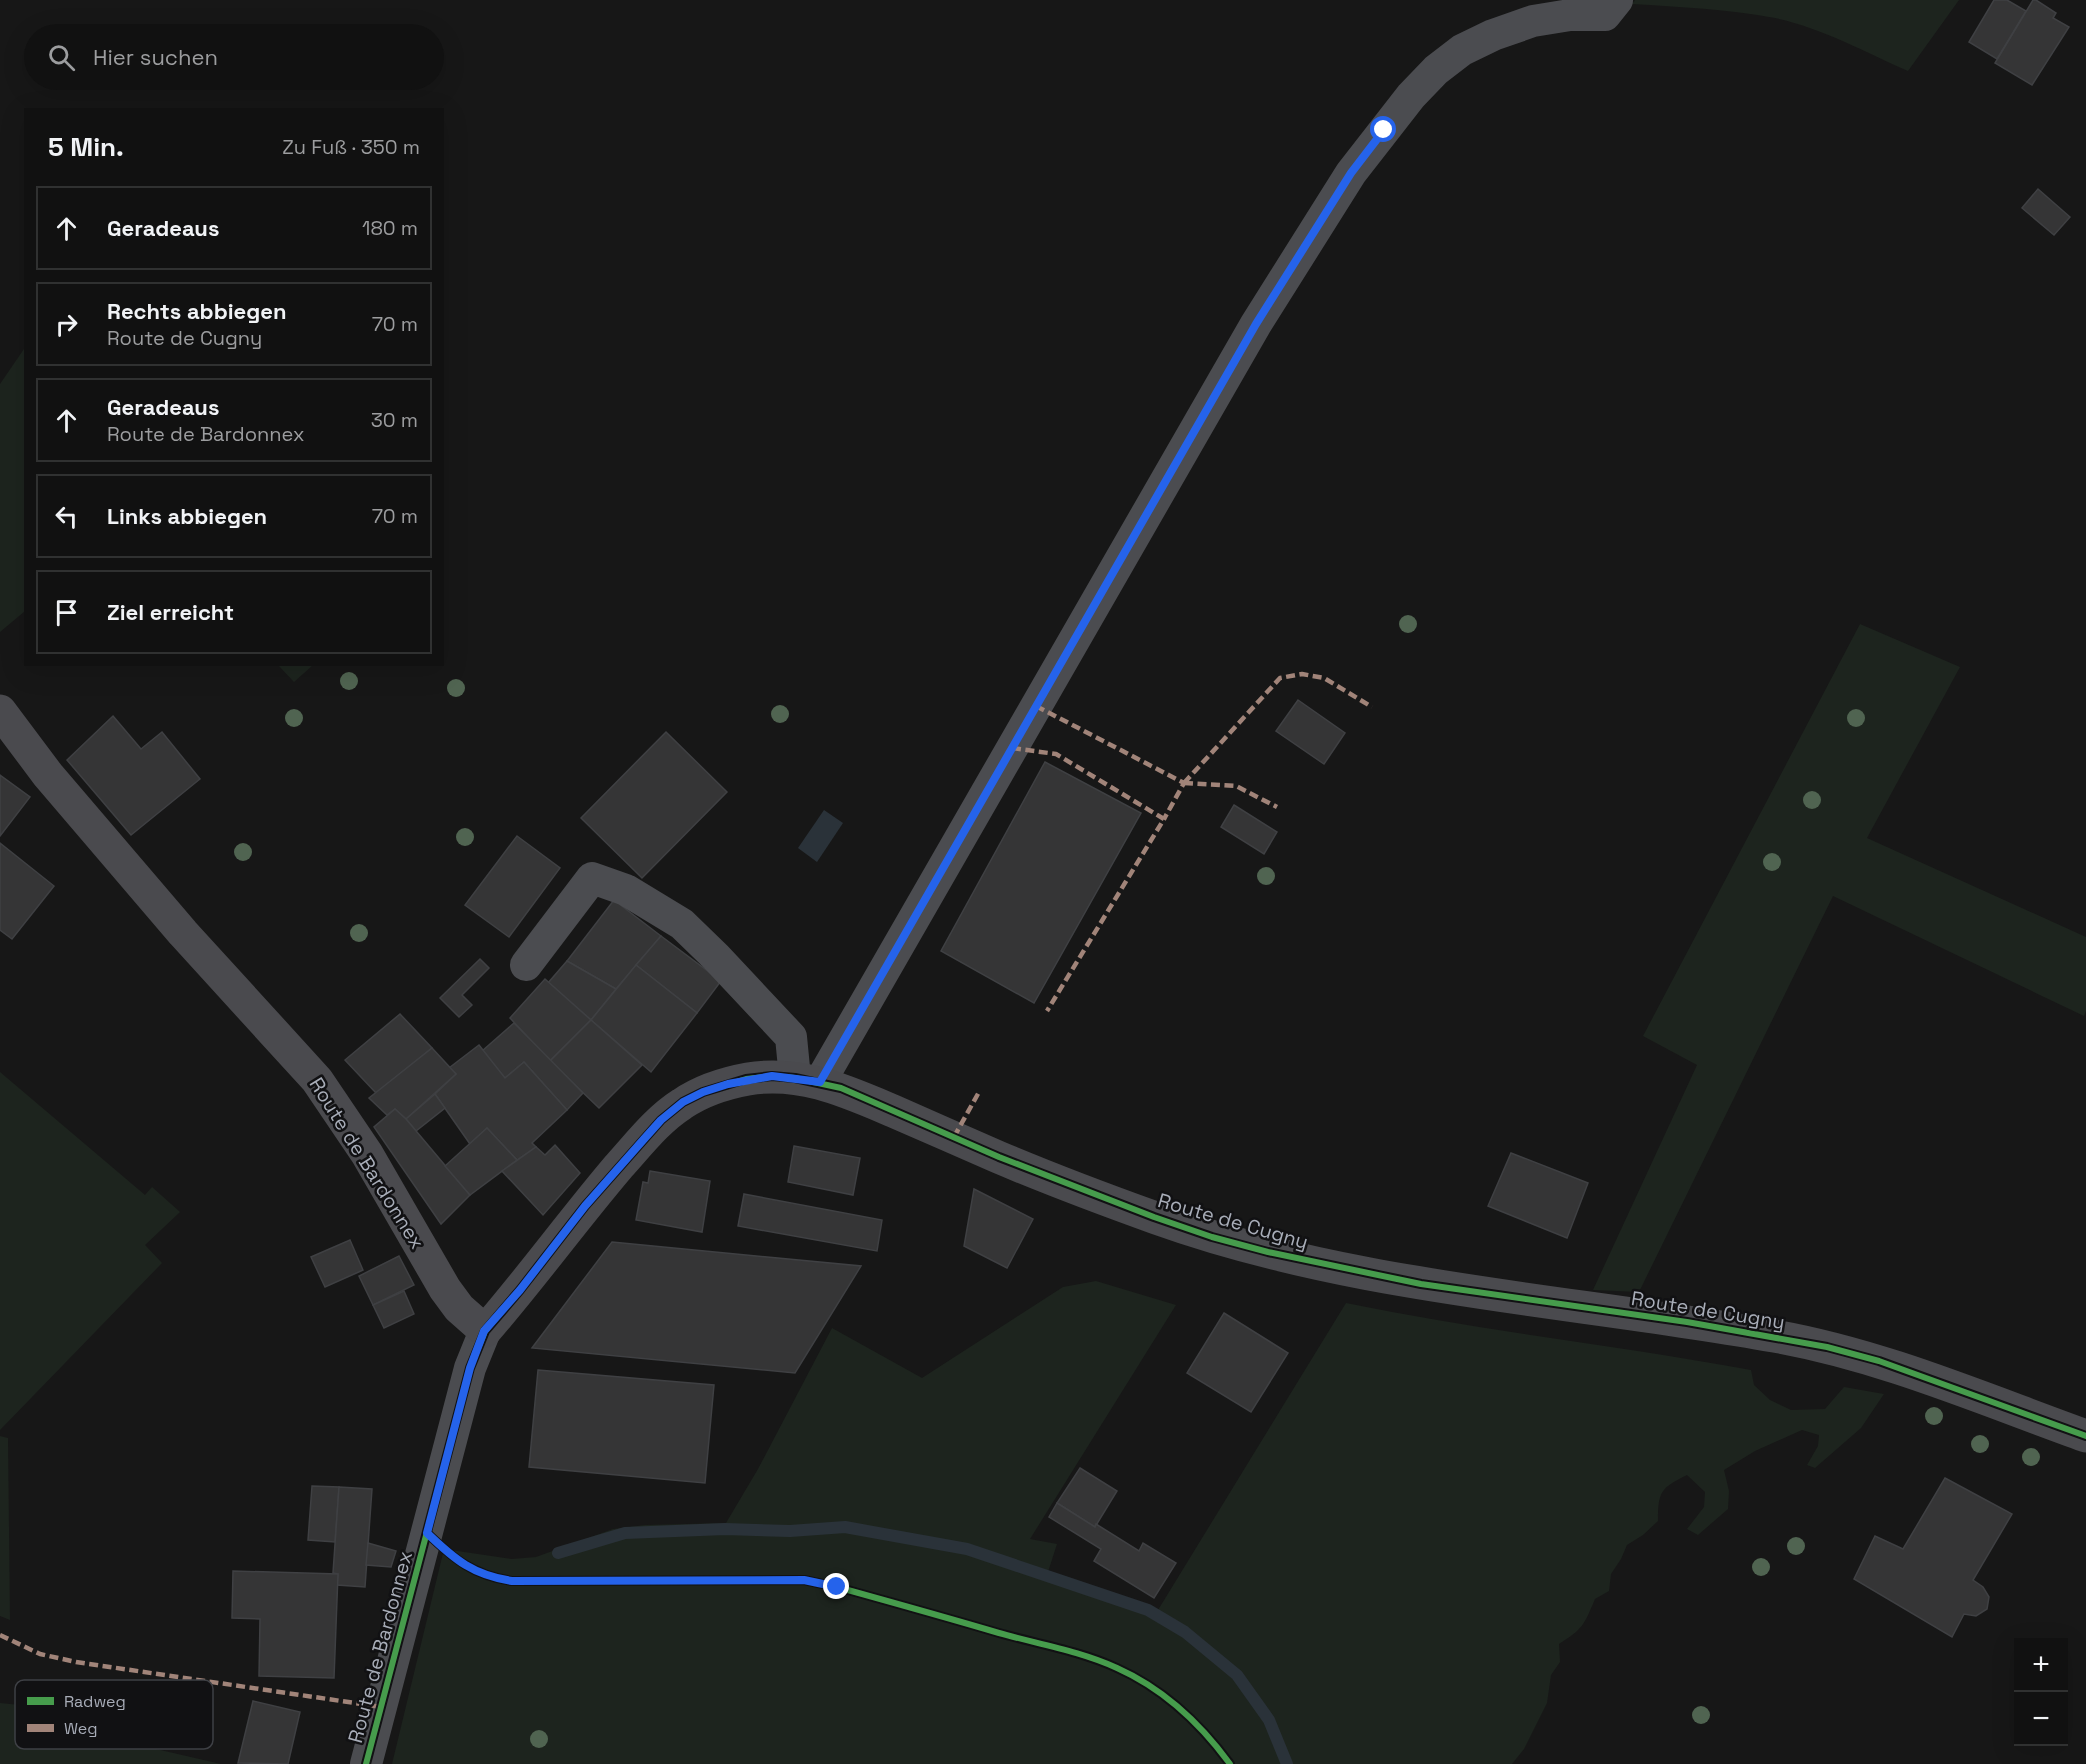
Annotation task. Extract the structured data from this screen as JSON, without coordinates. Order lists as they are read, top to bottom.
{
  "streets": {
    "street": ["Route de Bardonnex", "Route de Cugny"]
  },
  "crossings": [
    ["Route de Bardonnex", "Route de Cugny"]
  ],
  "legend": ["Radweg", "Weg"],
  "page": {
    "search": "Hier suchen",
    "heading": ["5 Min.", "Zu Fuß · 350 m"],
    "list": [
      ["Geradeaus", "180 m"],
      ["Rechts abbiegen", "Route de Cugny", "70 m"],
      ["Geradeaus", "Route de Bardonnex", "30 m"],
      ["Links abbiegen", "70 m"],
      "Ziel erreicht"
    ],
    "map_buttons": ["+", "−"]
  }
}
